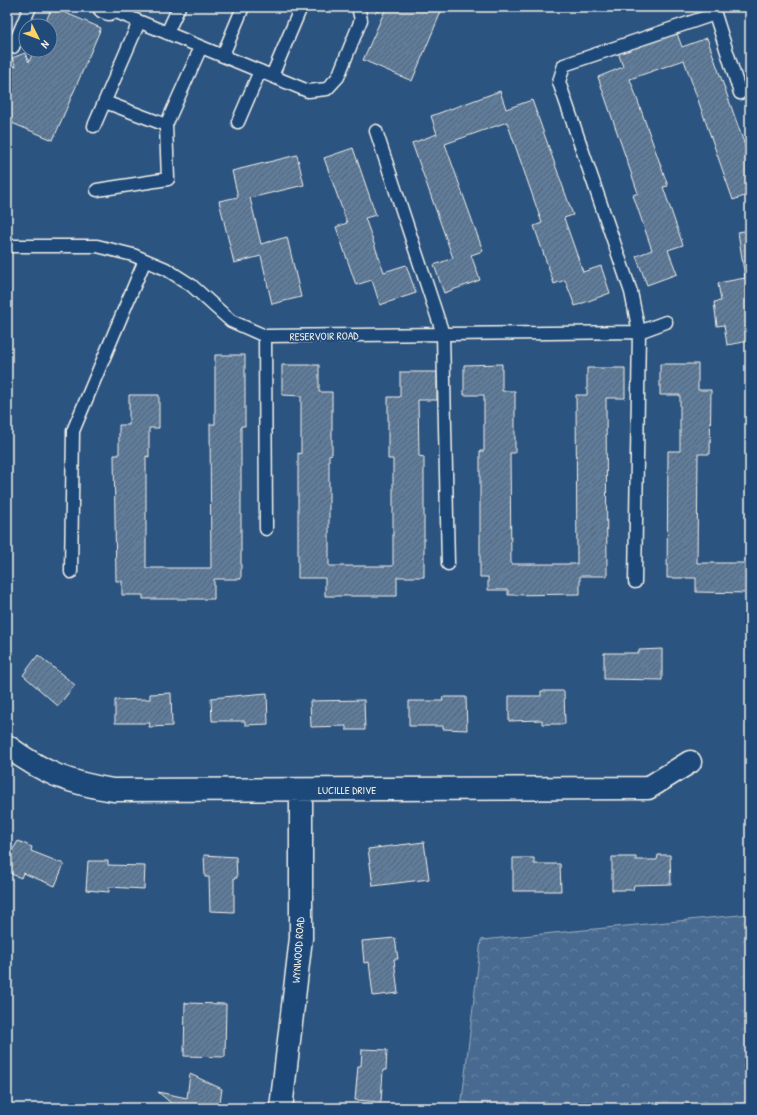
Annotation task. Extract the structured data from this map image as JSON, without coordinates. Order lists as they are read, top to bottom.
{
  "streets": {
    "street": ["LUCILLE DRIVE", "WYNWOOD ROAD"],
    "lane": ["RESERVOIR ROAD"]
  },
  "crossings": [
    ["LUCILLE DRIVE", "WYNWOOD ROAD"]
  ],
  "north": "bottom right"
}
